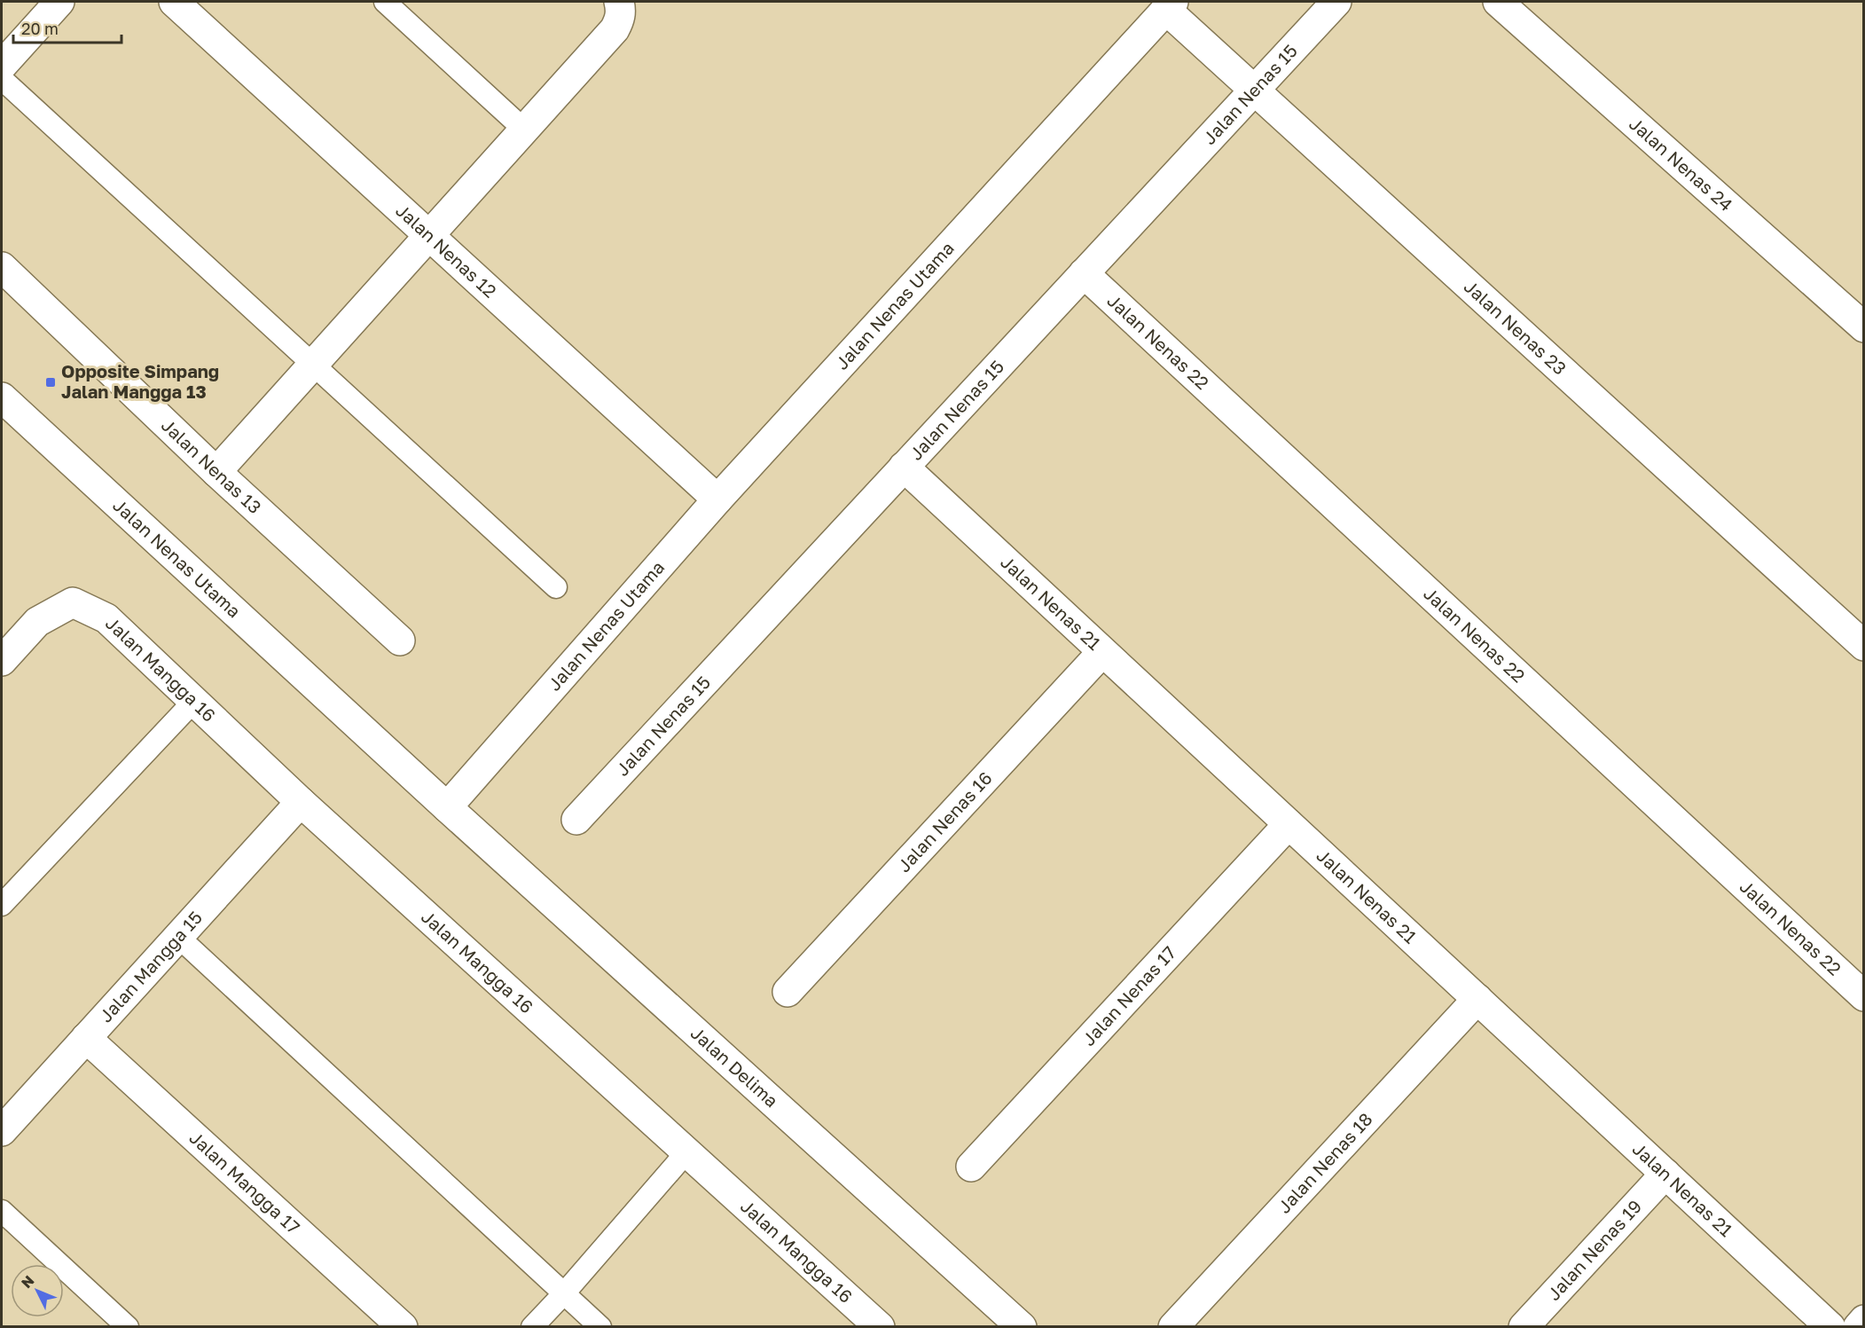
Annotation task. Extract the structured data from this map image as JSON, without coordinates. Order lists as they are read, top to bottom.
{
  "streets": {
    "street": [
      "Jalan Nenas 15",
      "Jalan Nenas 24",
      "Jalan Nenas 12",
      "Jalan Nenas Utama",
      "Jalan Nenas 23",
      "Jalan Nenas 22",
      "Jalan Nenas 13",
      "Jalan Nenas 21",
      "Jalan Mangga 16",
      "Jalan Nenas 16",
      "Jalan Mangga 15",
      "Jalan Nenas 17",
      "Jalan Delima",
      "Jalan Nenas 18",
      "Jalan Mangga 17",
      "Jalan Nenas 19"
    ]
  },
  "crossings": [
    ["Jalan Nenas 15", "Jalan Nenas 23"],
    ["Jalan Nenas 15", "Jalan Nenas 22"],
    ["Jalan Nenas 15", "Jalan Nenas 21"],
    ["Jalan Nenas 12", "Jalan Nenas Utama"],
    ["Jalan Nenas Utama", "Jalan Nenas 23"],
    ["Jalan Nenas Utama", "Jalan Delima"],
    ["Jalan Nenas 21", "Jalan Nenas 16"],
    ["Jalan Nenas 21", "Jalan Nenas 17"],
    ["Jalan Nenas 21", "Jalan Nenas 18"],
    ["Jalan Nenas 21", "Jalan Nenas 19"],
    ["Jalan Mangga 16", "Jalan Mangga 15"],
    ["Jalan Mangga 15", "Jalan Mangga 17"]
  ],
  "places": {
    "transit": ["Opposite Simpang Jalan Mangga 13"]
  },
  "scale_bar": "20 m",
  "north": "top left"
}
